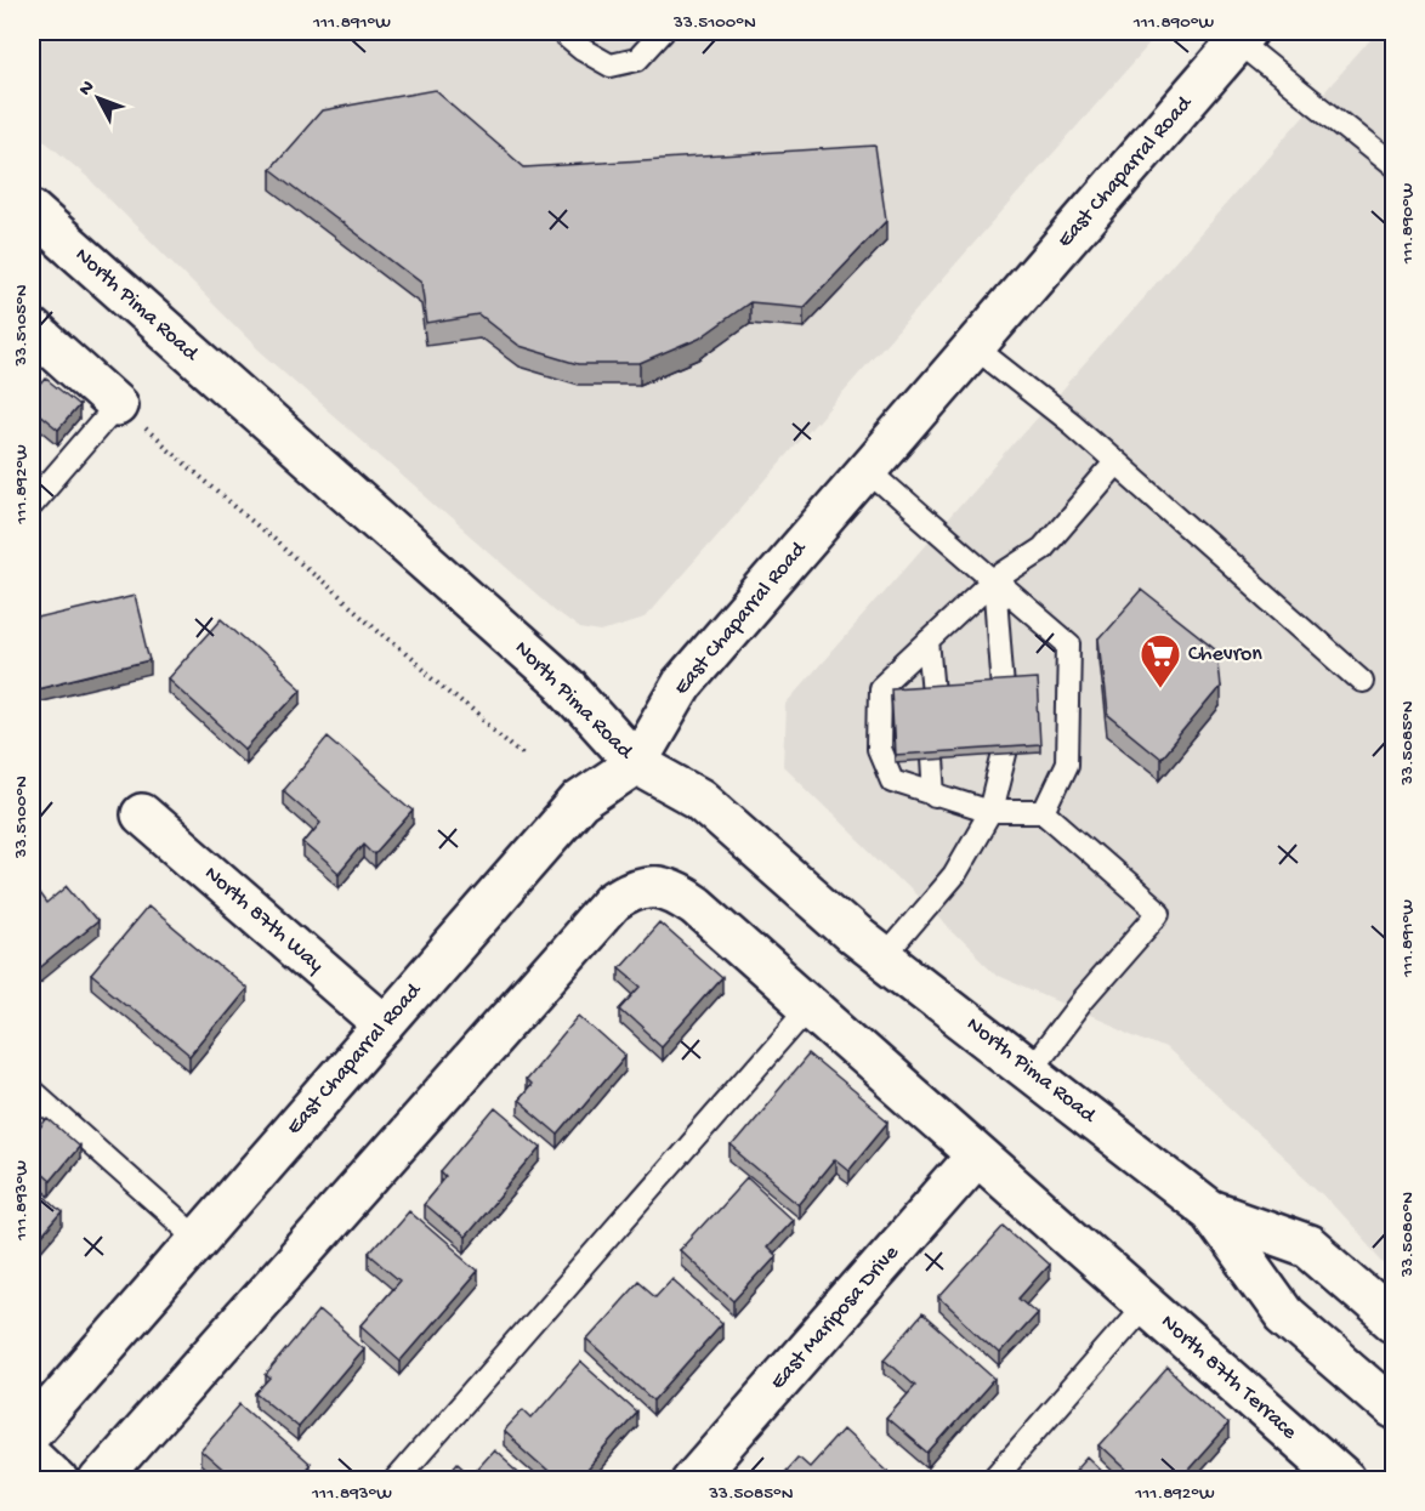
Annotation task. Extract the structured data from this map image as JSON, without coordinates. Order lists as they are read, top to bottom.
{
  "streets": {
    "main road": [
      "East Chaparral Road",
      "North Pima Road",
      "North 87th Way",
      "East Mariposa Drive",
      "North 87th Terrace"
    ]
  },
  "crossings": [
    ["East Chaparral Road", "North Pima Road"],
    ["East Chaparral Road", "North 87th Way"]
  ],
  "places": {
    "supermarket": ["Chevron"]
  },
  "north": "top left",
  "coordinates": [
    "111.891°W",
    "33.5100°N",
    "111.890°W",
    "33.5105°N",
    "111.892°W",
    "33.5085°N",
    "111.893°W",
    "33.5080°N"
  ]
}
